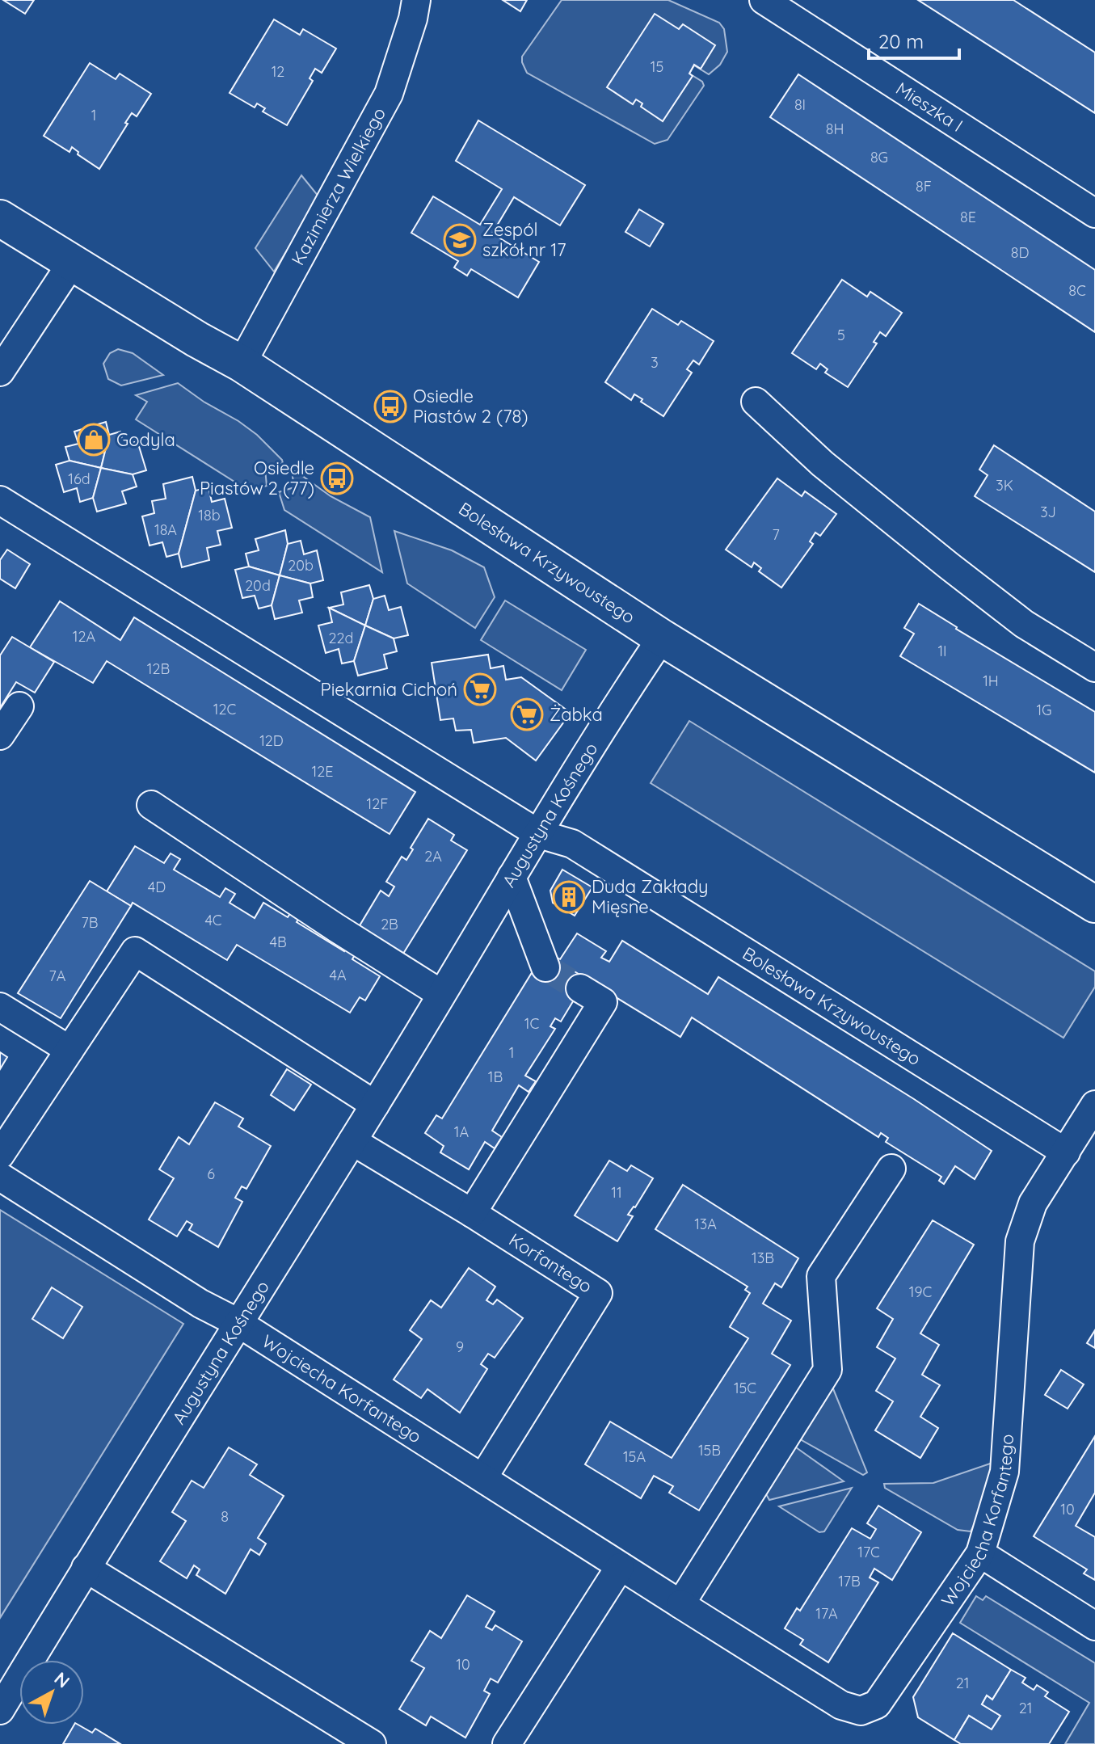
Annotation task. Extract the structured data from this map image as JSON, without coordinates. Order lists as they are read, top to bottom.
{
  "streets": {
    "street": [
      "Mieszka I",
      "Kazimierza Wielkiego",
      "Bolesława Krzywoustego",
      "Augustyna Kośnego",
      "Korfantego",
      "Wojciecha Korfantego"
    ]
  },
  "crossings": [
    ["Kazimierza Wielkiego", "Bolesława Krzywoustego"],
    ["Bolesława Krzywoustego", "Augustyna Kośnego"],
    ["Bolesława Krzywoustego", "Wojciecha Korfantego"],
    ["Augustyna Kośnego", "Korfantego"],
    ["Augustyna Kośnego", "Wojciecha Korfantego"],
    ["Korfantego", "Wojciecha Korfantego"]
  ],
  "places": {
    "school or university": ["Zespól szkół nr 17"],
    "bus stop": ["Osiedle Piastów 2 (78)", "Osiedle Piastów 2 (77)"],
    "shop": ["Godyla"],
    "supermarket": ["Piekarnia Cichoń", "Żabka"],
    "building": ["Duda Zakłady Mięsne"]
  },
  "house_numbers": [
    "15",
    "12",
    "8I",
    "1",
    "8H",
    "8G",
    "8F",
    "8E",
    "8D",
    "8C",
    "5",
    "3",
    "16d",
    "3K",
    "3J",
    "18b",
    "18A",
    "7",
    "20b",
    "20d",
    "12A",
    "22d",
    "1I",
    "12B",
    "1H",
    "12C",
    "1G",
    "12D",
    "12E",
    "12F",
    "2A",
    "4D",
    "4C",
    "7B",
    "2B",
    "4B",
    "4A",
    "7A",
    "1C",
    "1",
    "1B",
    "1A",
    "6",
    "11",
    "13A",
    "13B",
    "19C",
    "9",
    "15C",
    "15B",
    "15A",
    "10",
    "8",
    "17C",
    "17B",
    "17A",
    "10",
    "21",
    "21"
  ],
  "scale_bar": "20 m",
  "north": "top right"
}
